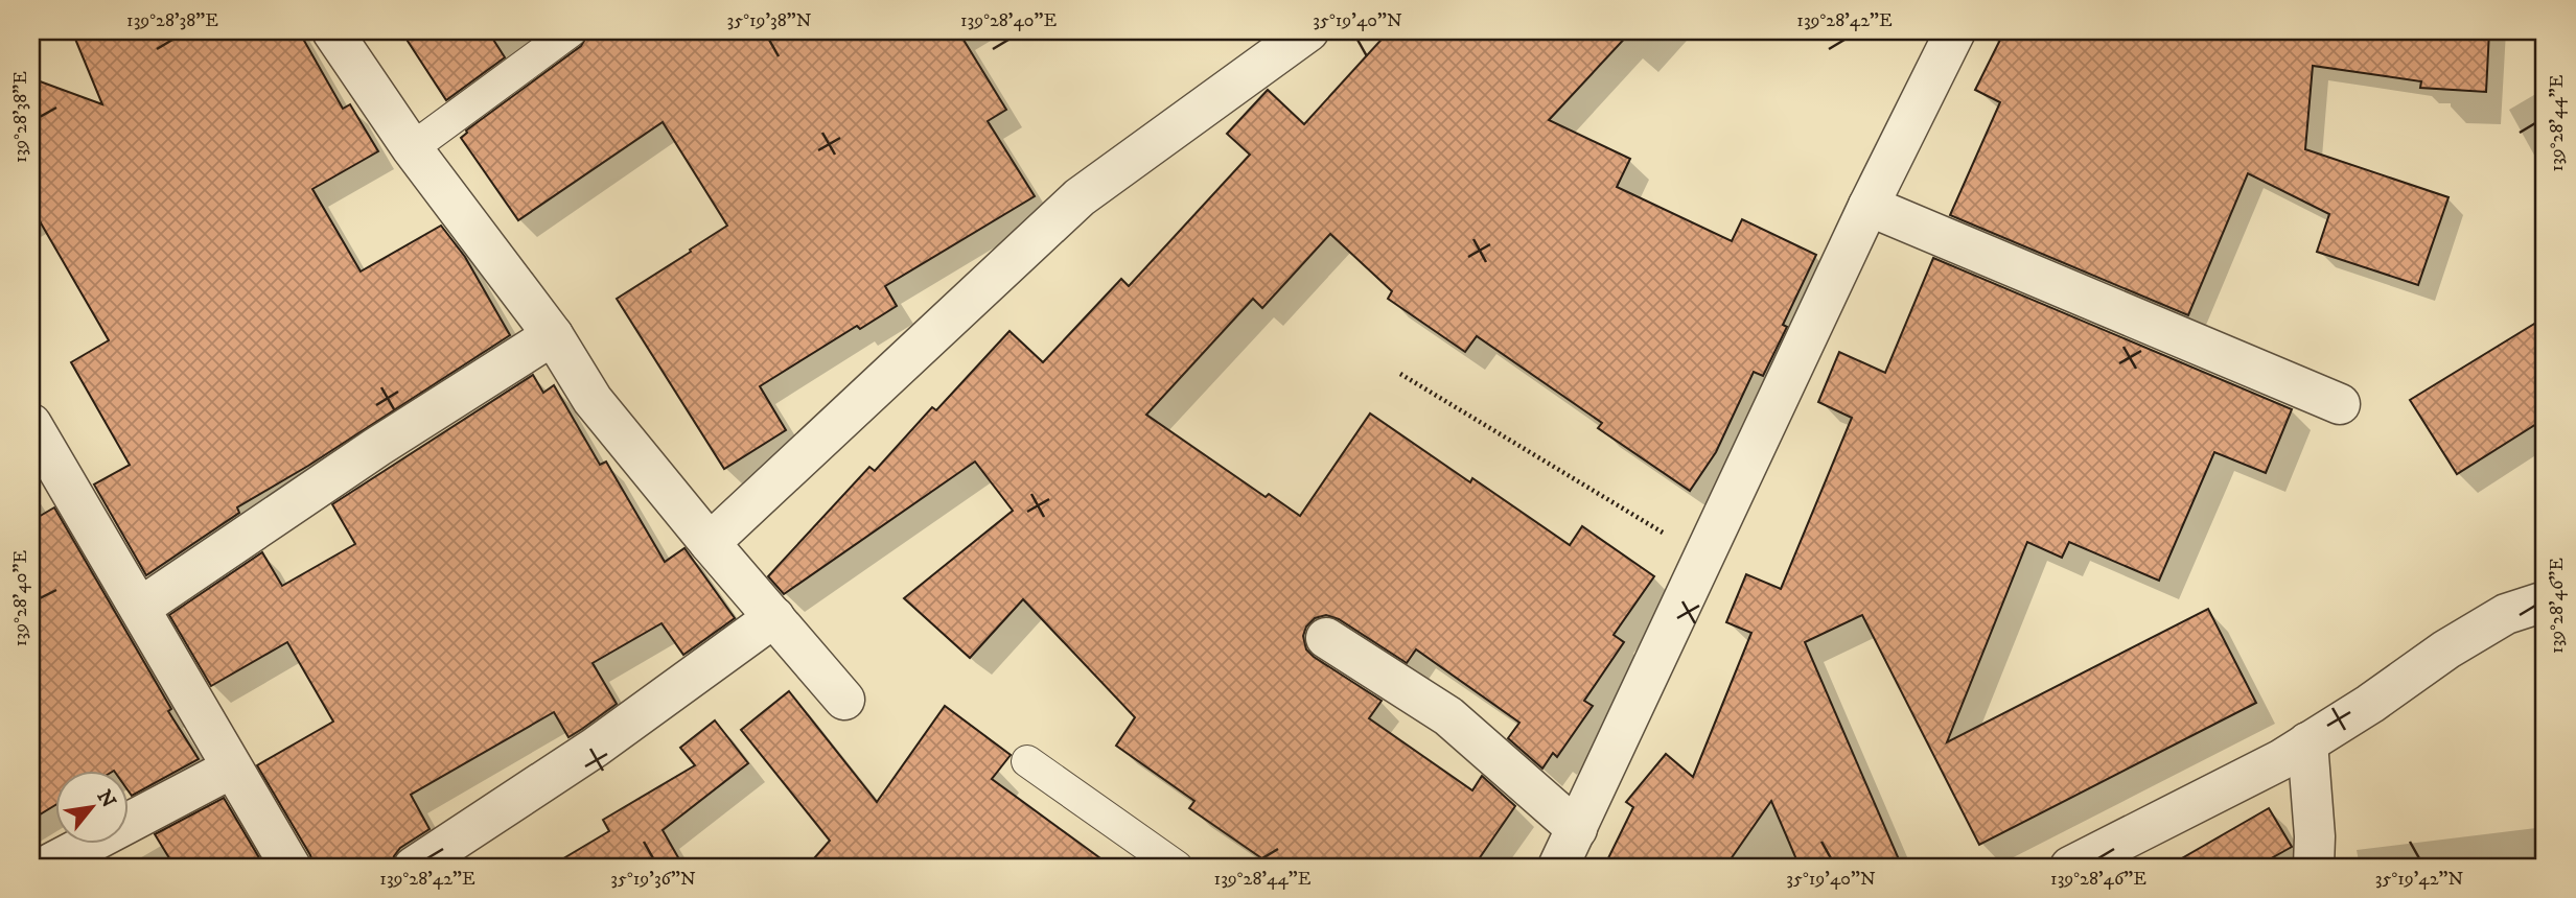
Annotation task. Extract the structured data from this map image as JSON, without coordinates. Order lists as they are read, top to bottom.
{
  "north": "top right",
  "coordinates": [
    "139°28'38\"E",
    "35°19'38\"N",
    "139°28'40\"E",
    "35°19'40\"N",
    "139°28'42\"E",
    "139°28'44\"E",
    "139°28'46\"E",
    "35°19'36\"N",
    "35°19'42\"N"
  ]
}
